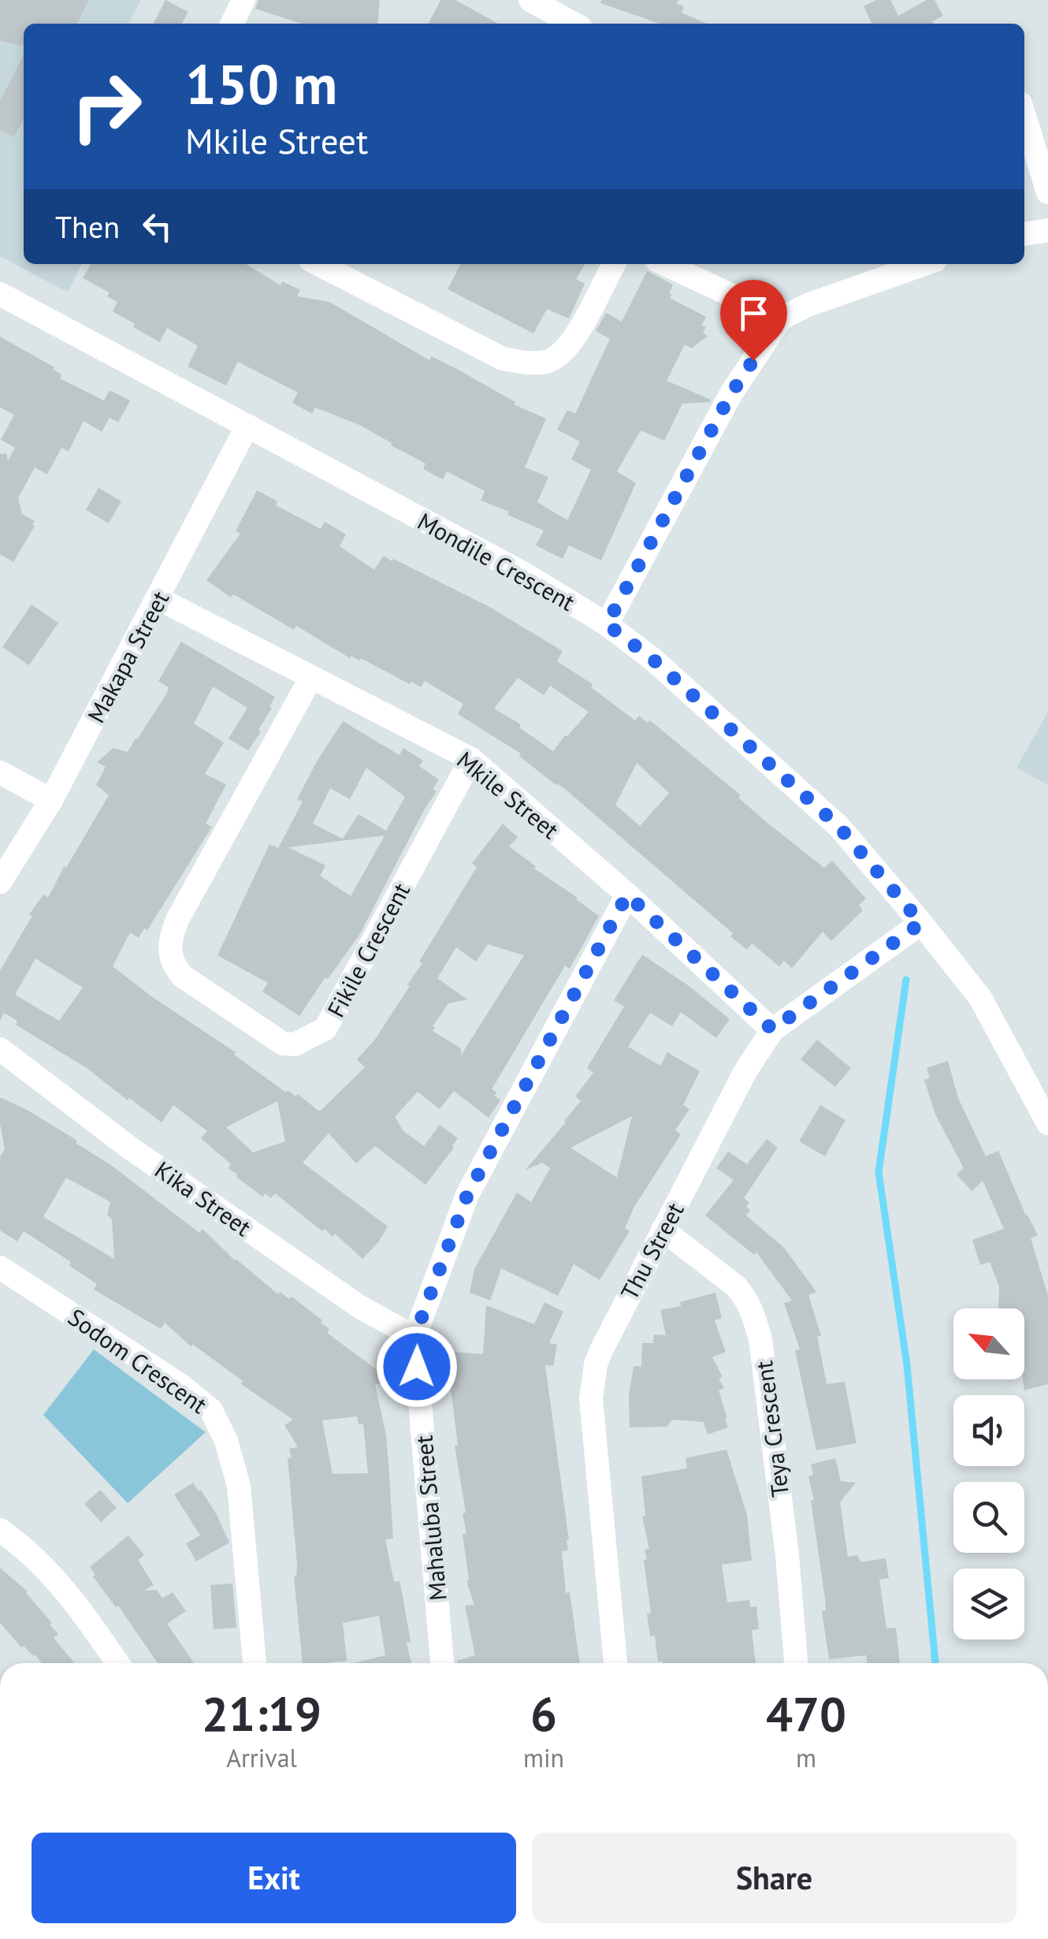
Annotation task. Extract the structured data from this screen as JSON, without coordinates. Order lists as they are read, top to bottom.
{
  "streets": {
    "street": [
      "Mondile Crescent",
      "Makapa Street",
      "Mkile Street",
      "Fikile Crescent",
      "Kika Street",
      "Thu Street",
      "Sodom Crescent",
      "Teya Crescent",
      "Mahaluba Street"
    ]
  },
  "crossings": [
    ["Mondile Crescent", "Makapa Street"],
    ["Mondile Crescent", "Thu Street"],
    ["Makapa Street", "Mkile Street"],
    ["Mkile Street", "Fikile Crescent"],
    ["Mkile Street", "Thu Street"],
    ["Mkile Street", "Mahaluba Street"],
    ["Kika Street", "Mahaluba Street"],
    ["Thu Street", "Teya Crescent"]
  ],
  "north": "top left",
  "page": {
    "turn": ["150 m", "Mkile Street"],
    "then": "Then",
    "eta": [
      "21:19",
      "Arrival",
      "6",
      "min",
      "470",
      "m"
    ],
    "buttons": ["Exit", "Share"]
  }
}
